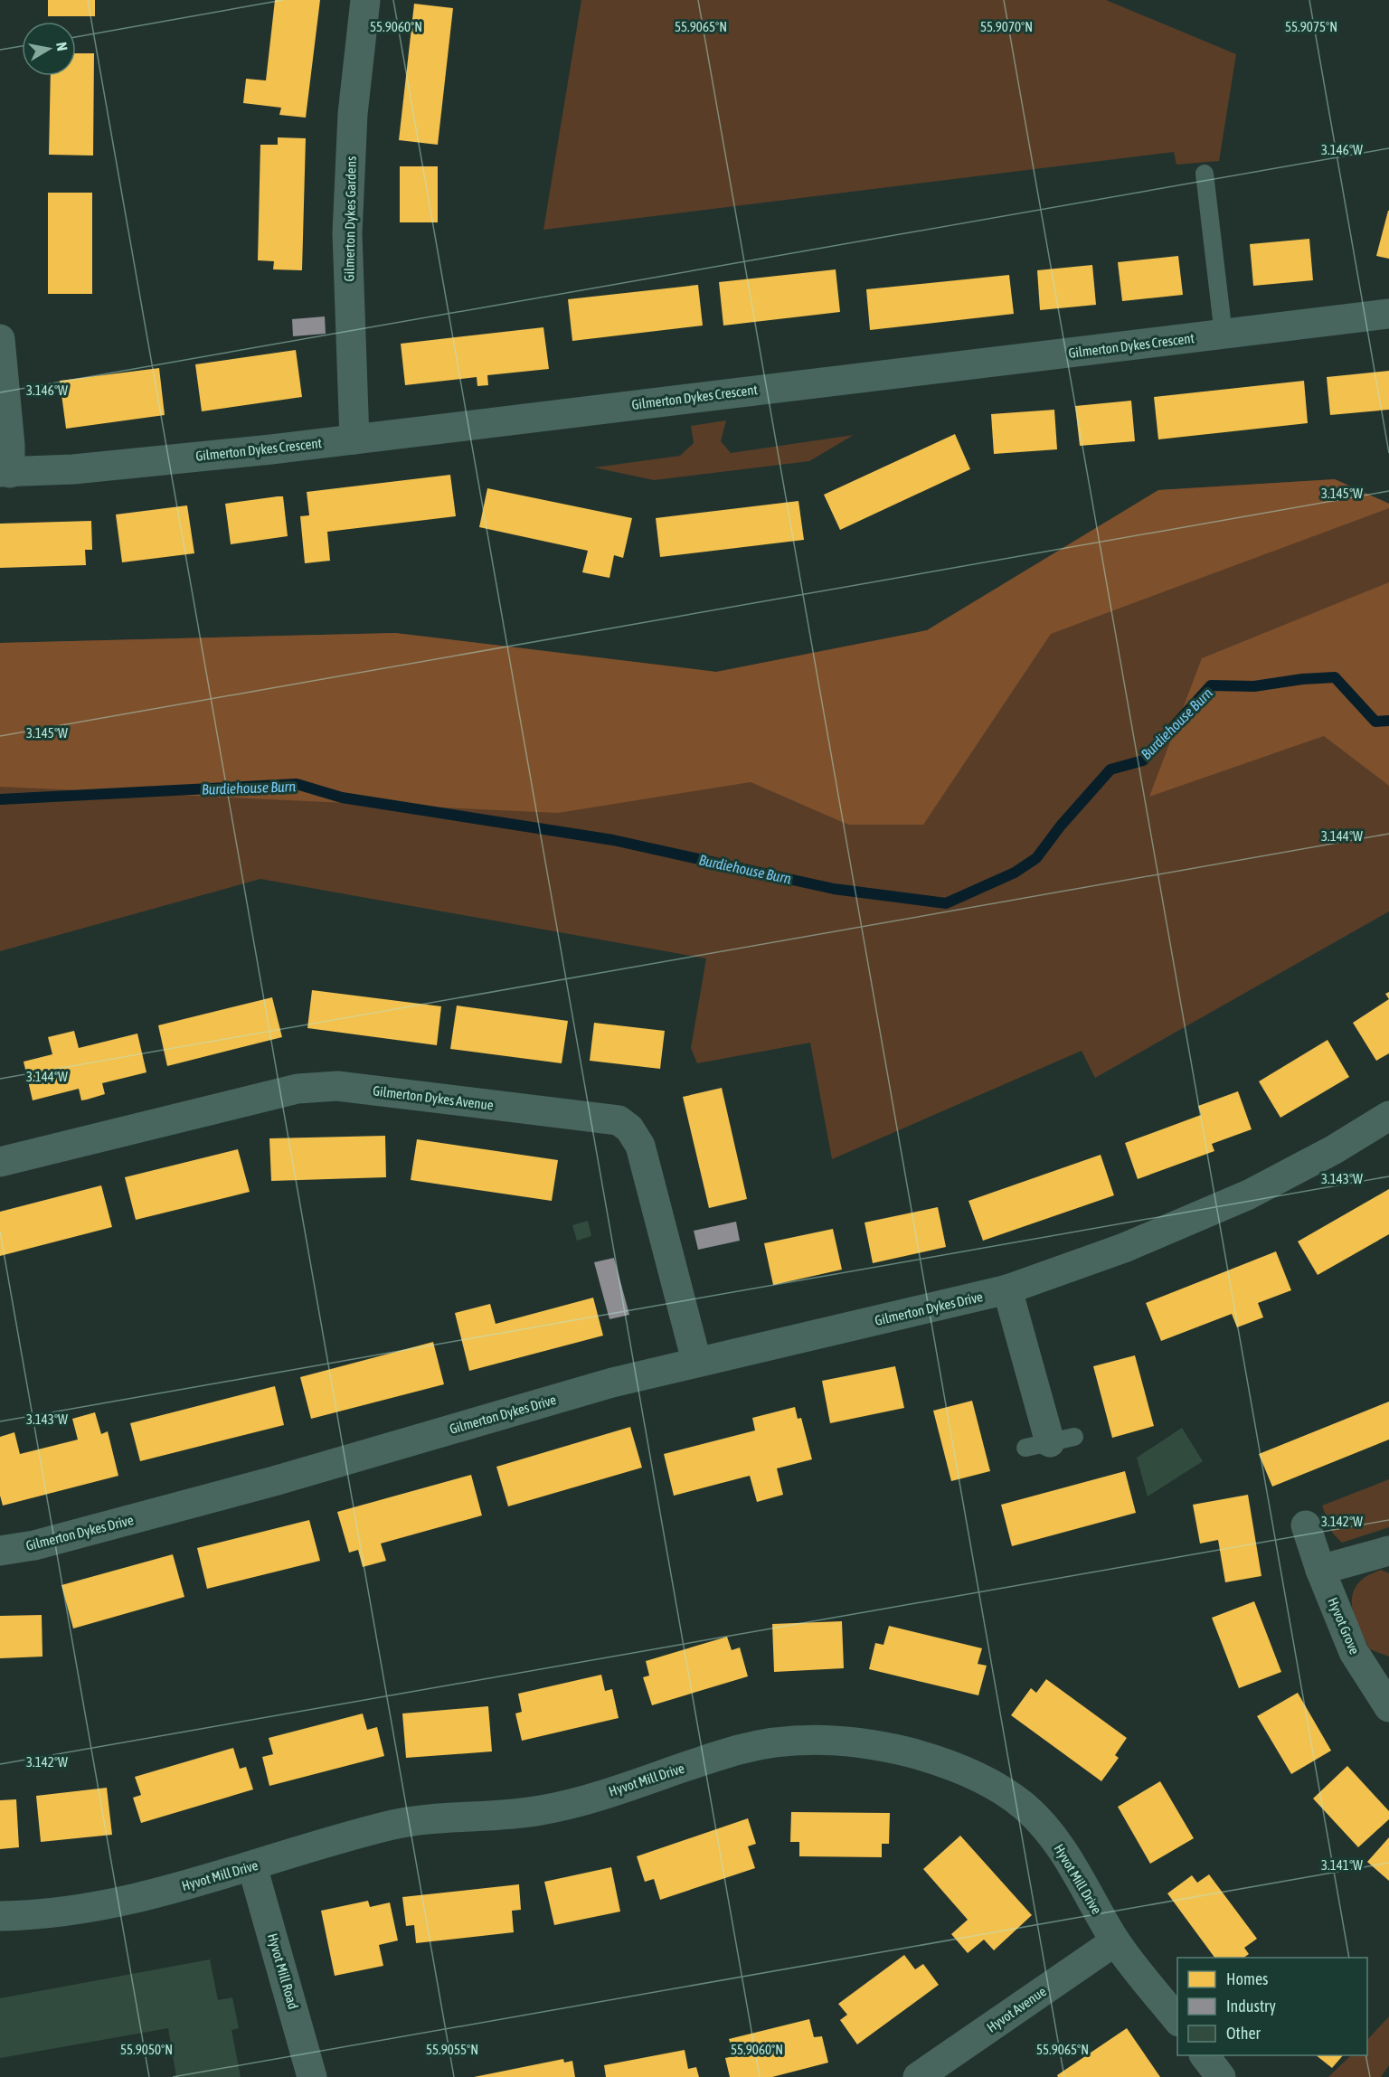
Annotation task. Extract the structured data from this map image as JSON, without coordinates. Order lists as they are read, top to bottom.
{
  "streets": {
    "street": [
      "Gilmerton Dykes Gardens",
      "Gilmerton Dykes Crescent",
      "Gilmerton Dykes Avenue",
      "Gilmerton Dykes Drive",
      "Hyvot Grove",
      "Hyvot Mill Drive",
      "Hyvot Mill Road",
      "Hyvot Avenue"
    ]
  },
  "crossings": [
    ["Gilmerton Dykes Gardens", "Gilmerton Dykes Crescent"],
    ["Gilmerton Dykes Avenue", "Gilmerton Dykes Drive"],
    ["Hyvot Mill Drive", "Hyvot Mill Road"],
    ["Hyvot Mill Drive", "Hyvot Avenue"]
  ],
  "water": ["Burdiehouse Burn"],
  "legend": ["Homes", "Industry", "Other"],
  "north": "right",
  "coordinates": [
    "55.9075°N",
    "55.9060°N",
    "55.9065°N",
    "55.9070°N",
    "3.146°W",
    "3.145°W",
    "3.144°W",
    "3.143°W",
    "3.142°W",
    "3.141°W",
    "55.9050°N",
    "55.9055°N"
  ]
}
